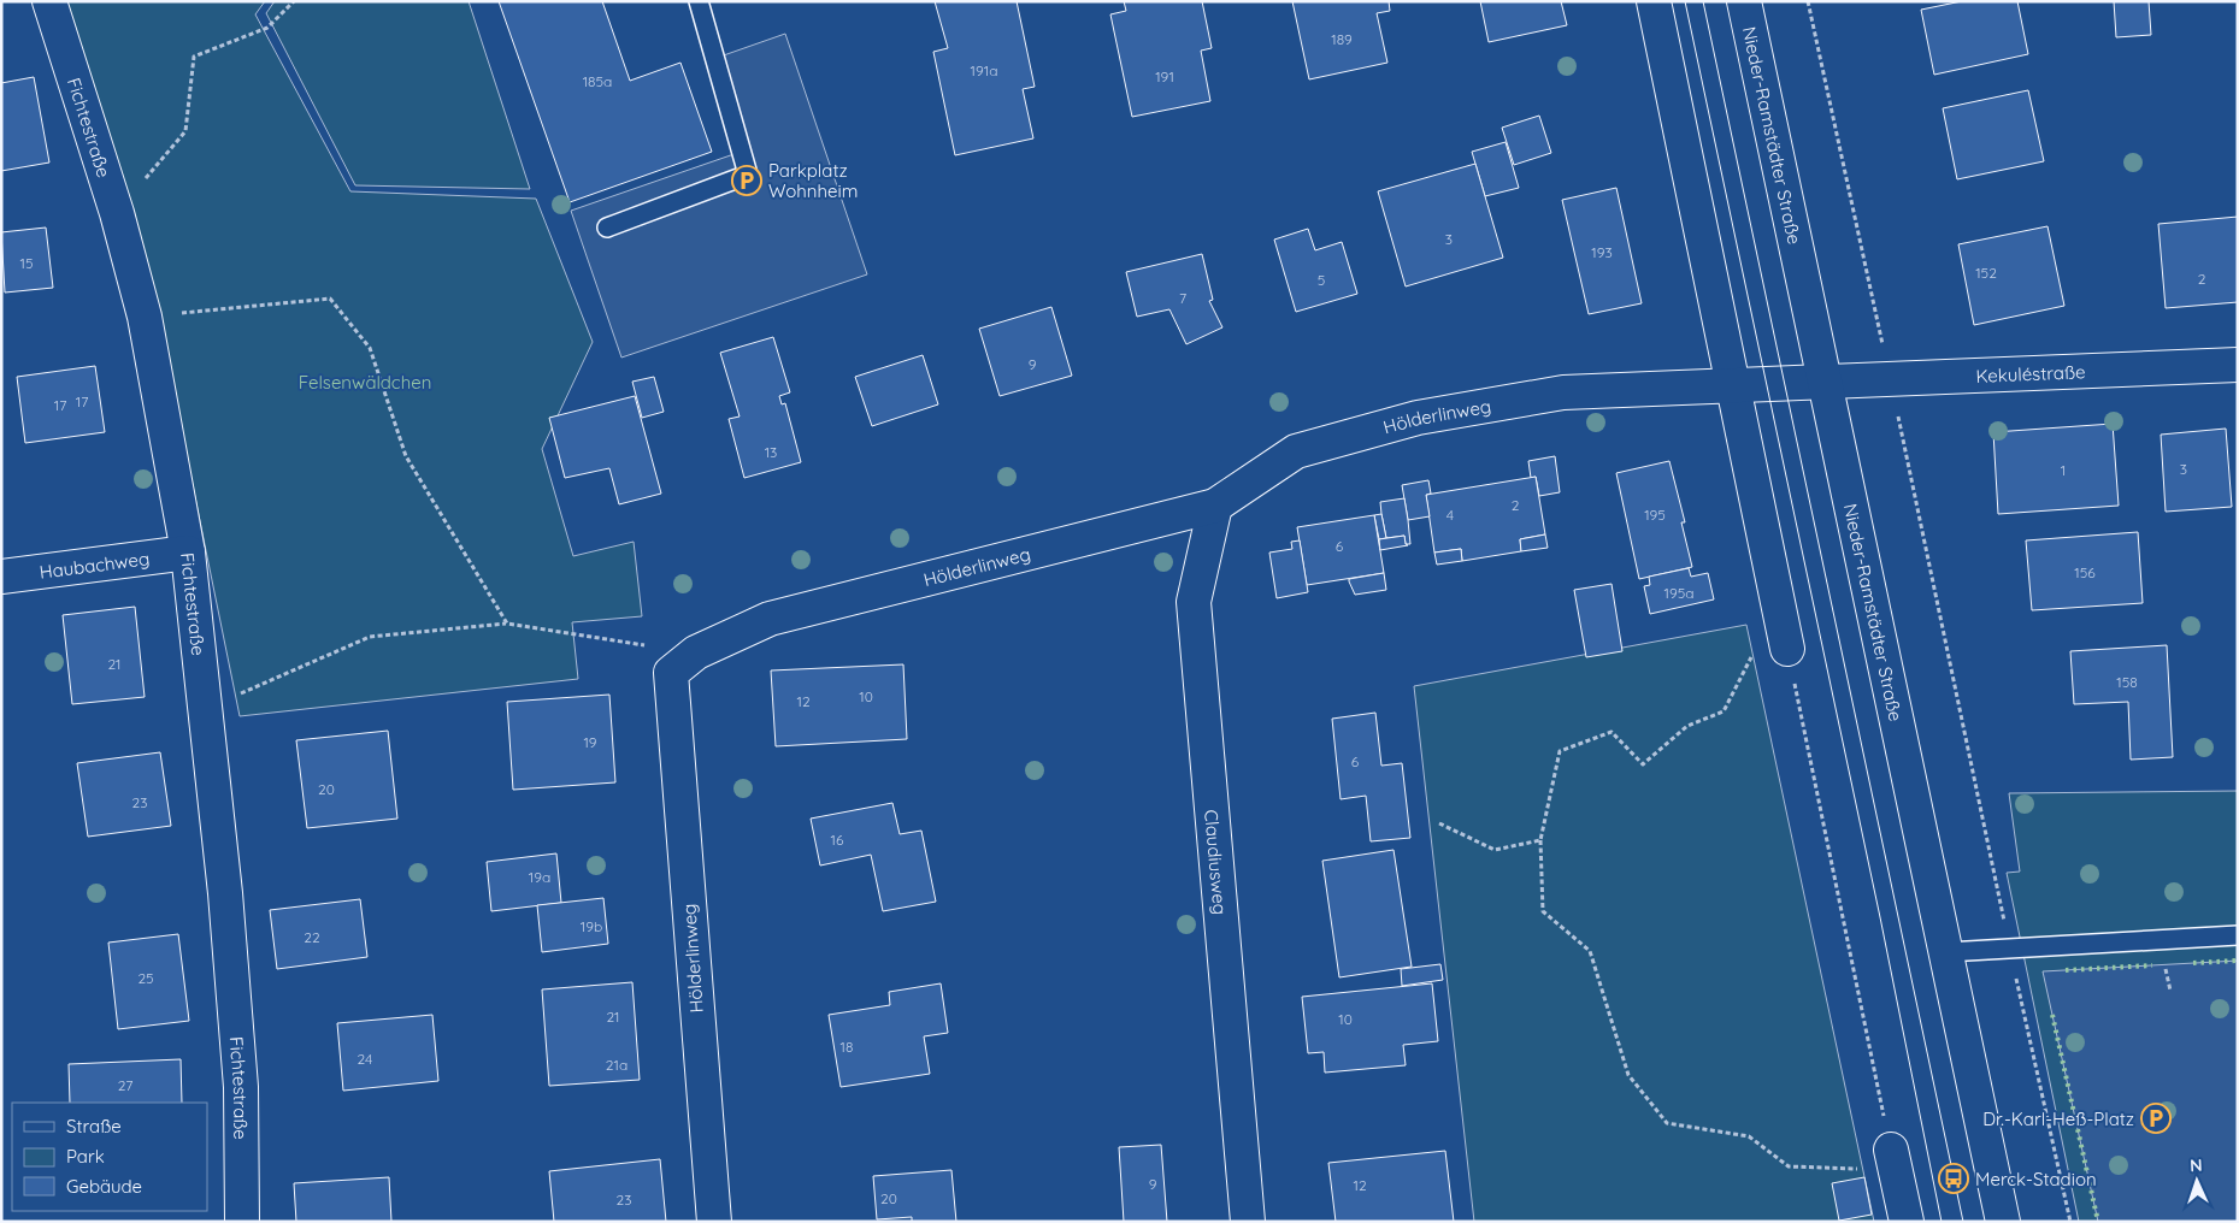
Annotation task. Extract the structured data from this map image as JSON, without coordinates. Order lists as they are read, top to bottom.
{
  "streets": {
    "street": [
      "Fichtestraße",
      "Nieder-Ramstädter Straße",
      "Kekuléstraße",
      "Hölderlinweg",
      "Haubachweg",
      "Claudiusweg"
    ]
  },
  "crossings": [
    ["Fichtestraße", "Haubachweg"],
    ["Nieder-Ramstädter Straße", "Kekuléstraße"],
    ["Nieder-Ramstädter Straße", "Hölderlinweg"],
    ["Kekuléstraße", "Hölderlinweg"],
    ["Hölderlinweg", "Claudiusweg"]
  ],
  "parks": ["Felsenwäldchen"],
  "places": {
    "parking": ["Parkplatz Wohnheim", "Dr.-Karl-Heß-Platz"],
    "bus stop": ["Merck-Stadion"]
  },
  "house_numbers": [
    "189",
    "191a",
    "191",
    "185a",
    "3",
    "193",
    "15",
    "152",
    "2",
    "5",
    "7",
    "9",
    "17",
    "17",
    "13",
    "3",
    "1",
    "2",
    "4",
    "195",
    "6",
    "156",
    "195a",
    "21",
    "158",
    "10",
    "12",
    "19",
    "6",
    "20",
    "23",
    "16",
    "19a",
    "19b",
    "22",
    "25",
    "21",
    "10",
    "18",
    "24",
    "21a",
    "27",
    "9",
    "12",
    "20",
    "23"
  ],
  "legend": ["Straße", "Park", "Gebäude"],
  "north": "top"
}
